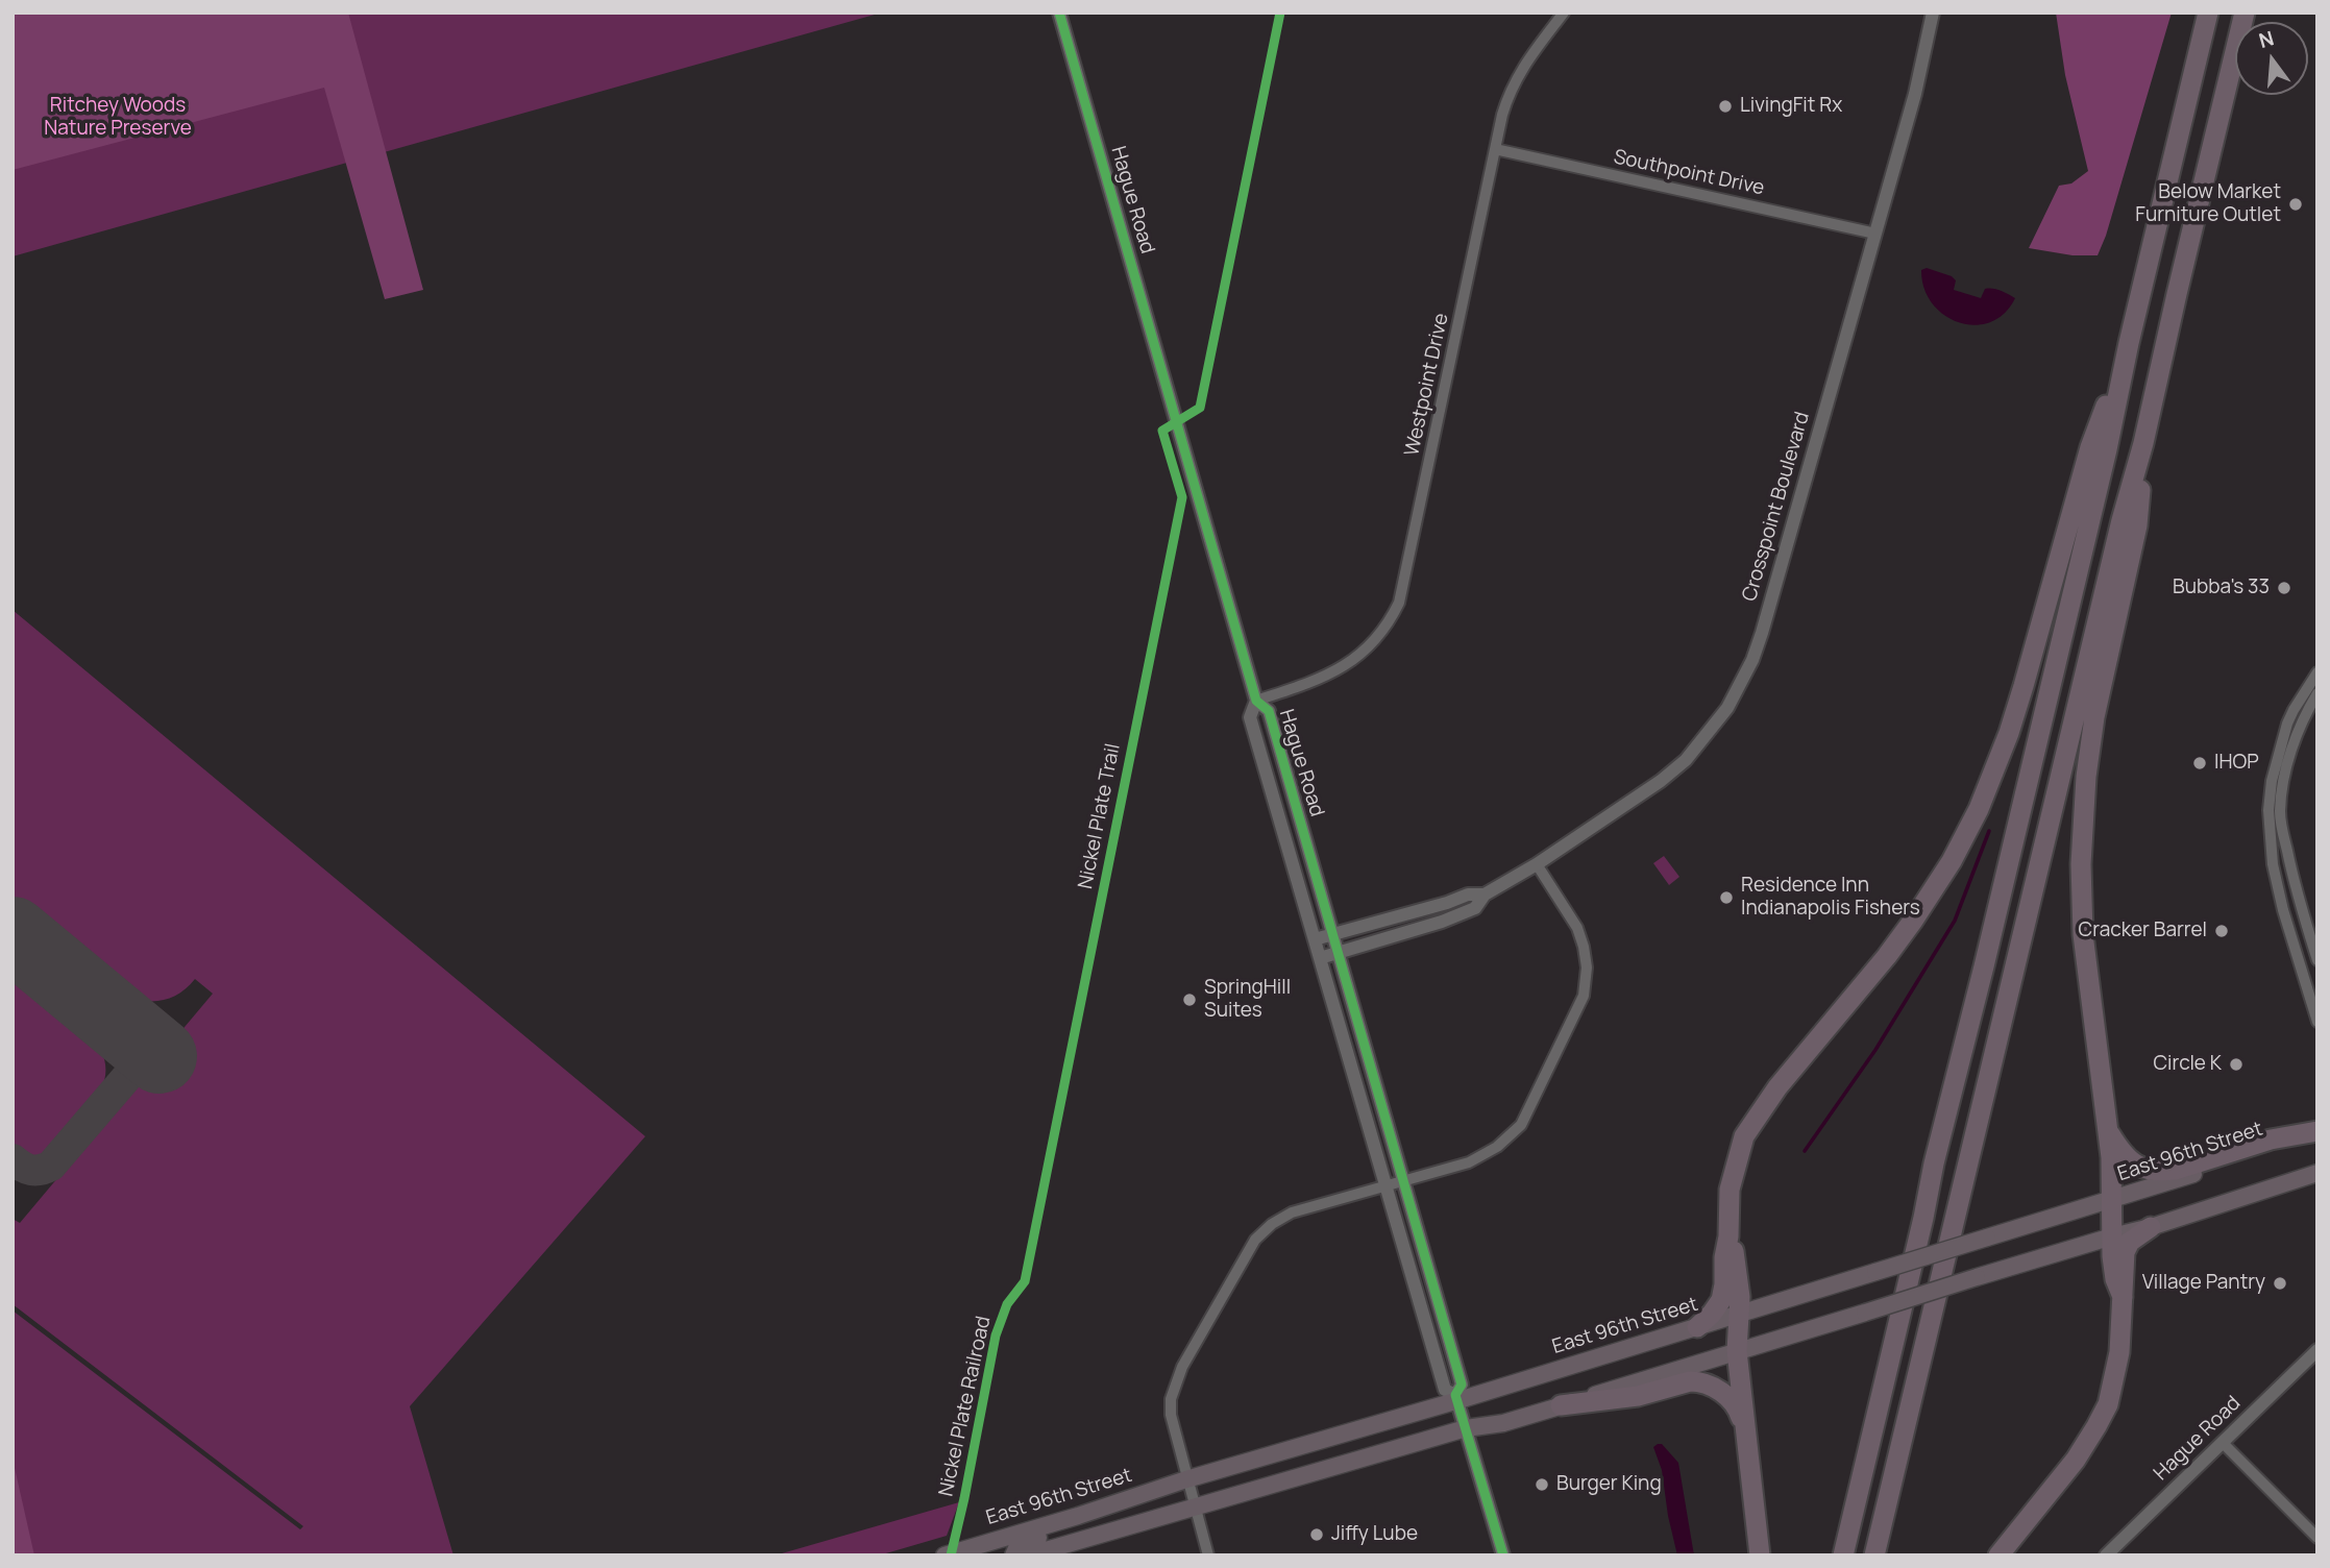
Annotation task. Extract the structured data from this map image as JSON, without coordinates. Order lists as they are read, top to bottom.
{
  "streets": {
    "main road": ["East 96th Street"],
    "street": [
      "Southpoint Drive",
      "Hague Road",
      "Westpoint Drive",
      "Crosspoint Boulevard"
    ],
    "cycle path": ["Nickel Plate Trail"]
  },
  "crossings": [
    ["Southpoint Drive", "Westpoint Drive"],
    ["Southpoint Drive", "Crosspoint Boulevard"],
    ["Hague Road", "Westpoint Drive"],
    ["Hague Road", "Crosspoint Boulevard"],
    ["Hague Road", "East 96th Street"]
  ],
  "parks": ["Ritchey Woods Nature Preserve"],
  "places": [
    "LivingFit Rx",
    "Below Market Furniture Outlet",
    "Bubba's 33",
    "IHOP",
    "Residence Inn Indianapolis Fishers",
    "Cracker Barrel",
    "SpringHill Suites",
    "Circle K",
    "Village Pantry",
    "Burger King",
    "Jiffy Lube"
  ],
  "north": "top"
}
